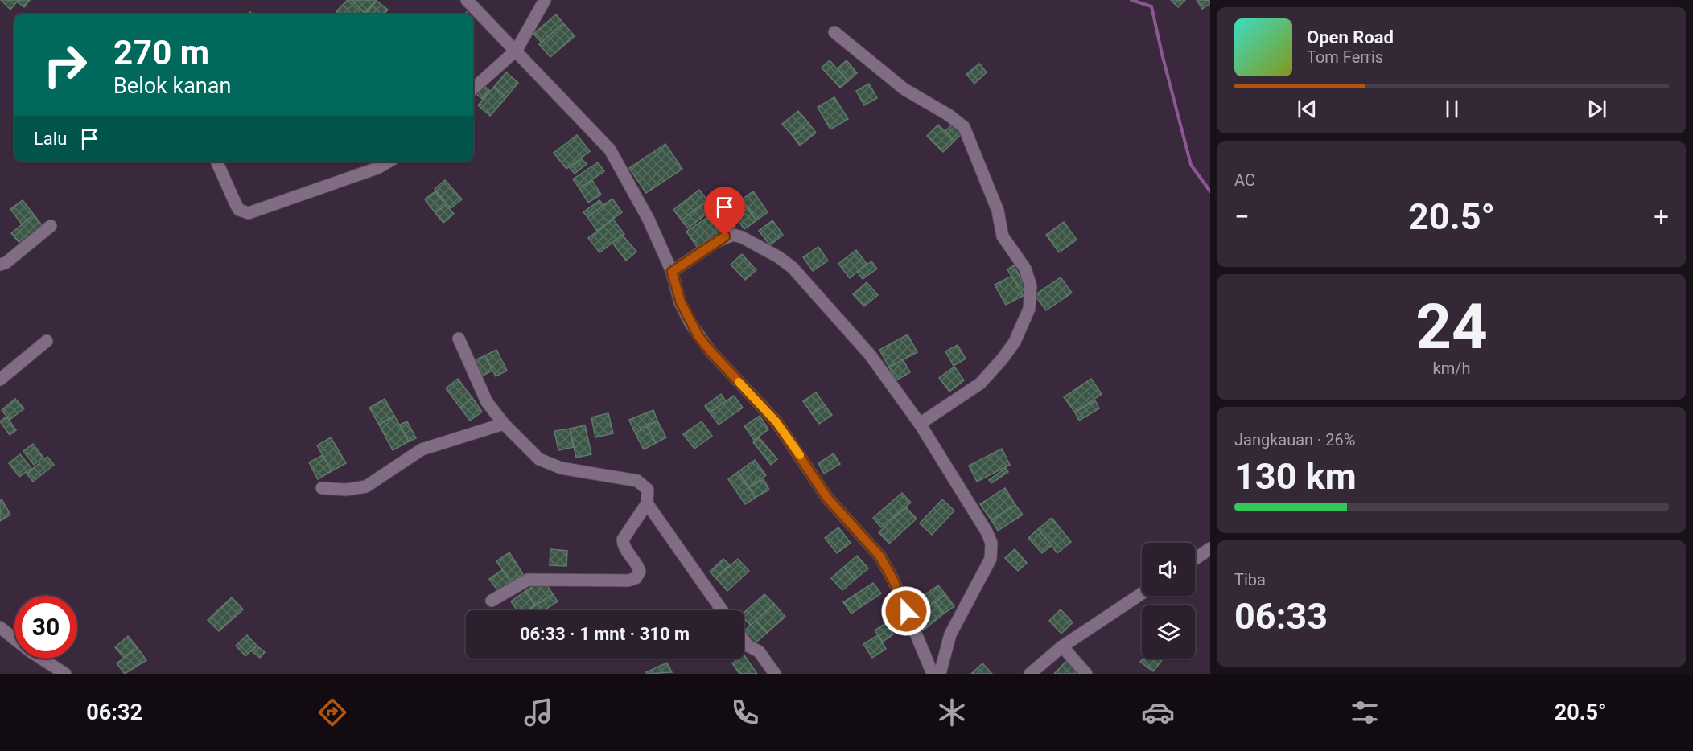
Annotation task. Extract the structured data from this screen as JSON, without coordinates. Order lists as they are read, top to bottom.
{
  "page": {
    "turn": ["270 m", "Belok kanan"],
    "song": ["Open Road", "Tom Ferris"],
    "then": "Lalu",
    "tile": [
      "AC",
      ["24", "km/h"],
      ["Jangkauan · 26%", "130 km"],
      ["Tiba", "06:33"]
    ],
    "heat": ["−", "20.5°", "+"],
    "limit": "30",
    "trip": "06:33 · 1 mnt · 310 m",
    "tabs": ["06:32", "20.5°"]
  }
}
